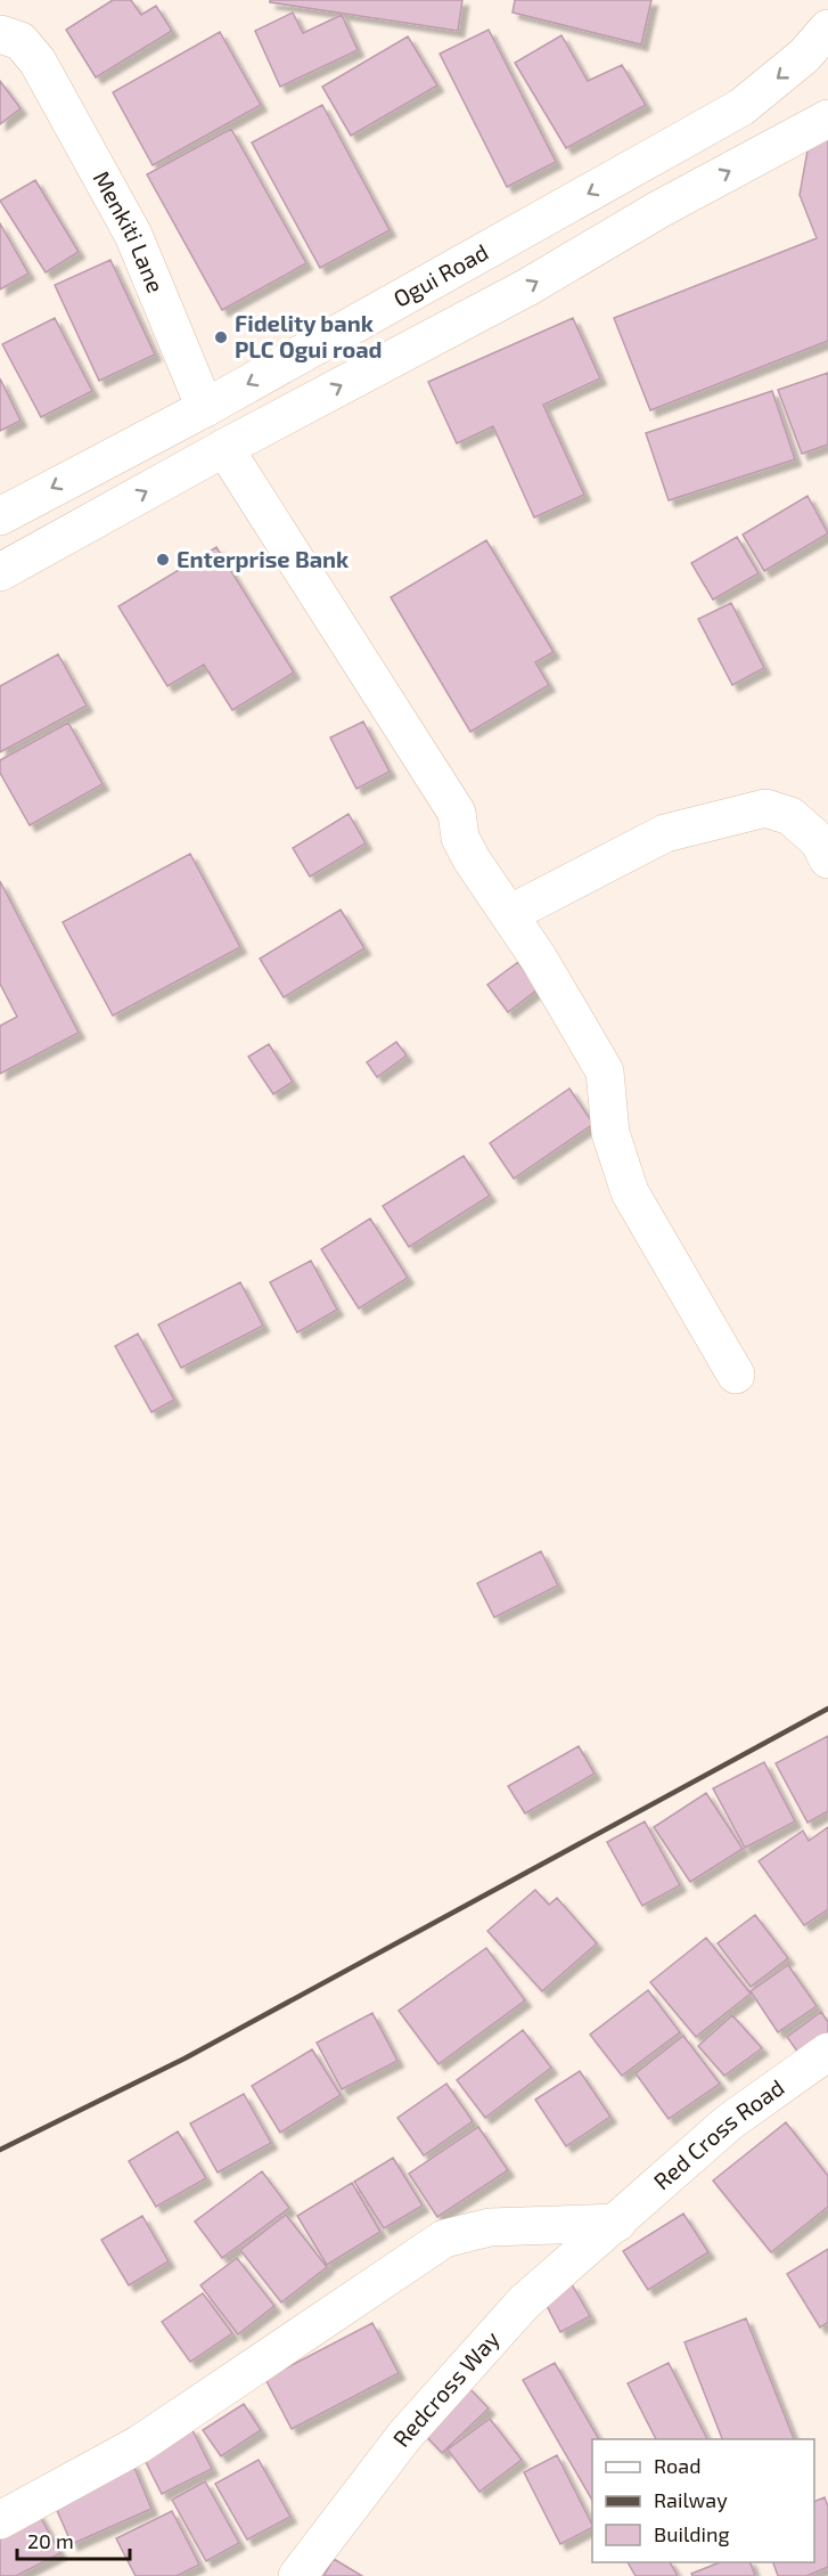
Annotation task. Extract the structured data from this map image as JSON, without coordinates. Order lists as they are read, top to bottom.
{
  "streets": {
    "street": [
      "Menkiti Lane",
      "Ogui Road",
      "Red Cross Road",
      "Redcross Way"
    ]
  },
  "crossings": [
    ["Menkiti Lane", "Ogui Road"],
    ["Red Cross Road", "Redcross Way"]
  ],
  "places": ["Fidelity bank PLC Ogui road", "Enterprise Bank"],
  "legend": ["Road", "Railway", "Building"],
  "scale_bar": "20 m"
}
